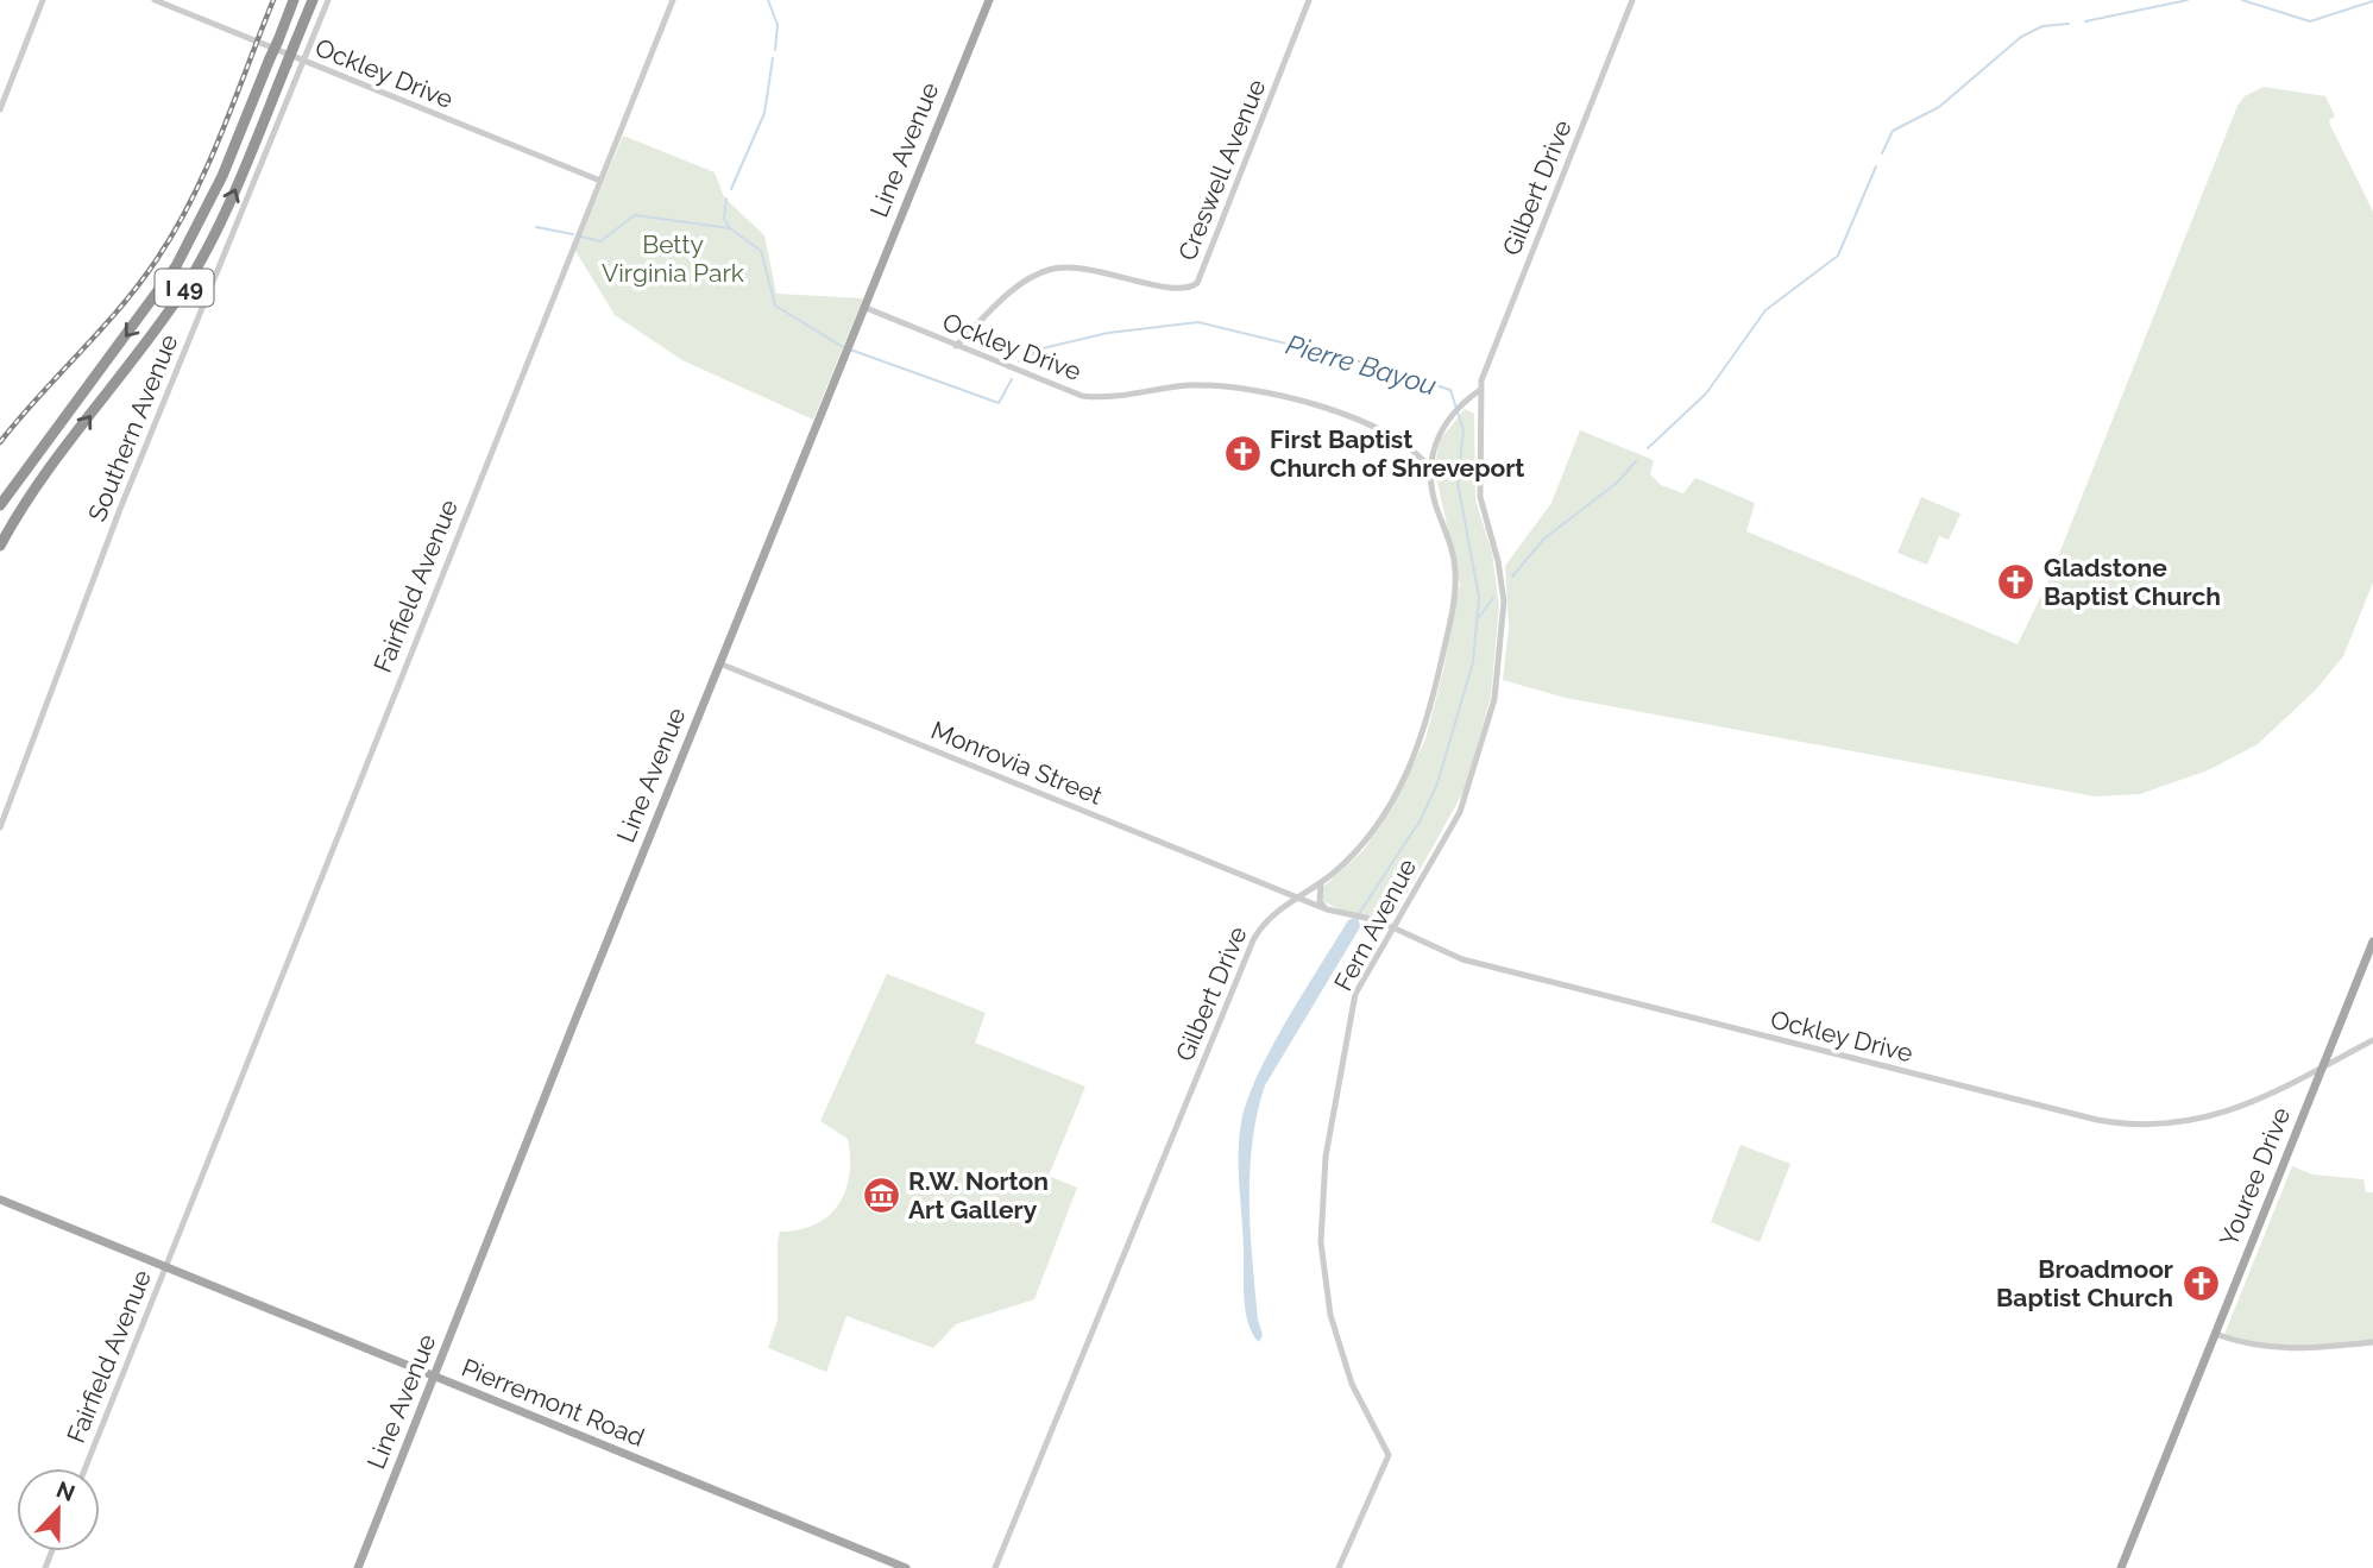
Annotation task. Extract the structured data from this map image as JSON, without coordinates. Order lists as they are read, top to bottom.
{
  "streets": {
    "highway": ["I 49"],
    "main road": ["Line Avenue", "Youree Drive", "Pierremont Road"],
    "street": [
      "Ockley Drive",
      "Creswell Avenue",
      "Gilbert Drive",
      "Southern Avenue",
      "Fairfield Avenue",
      "Monrovia Street",
      "Fern Avenue"
    ]
  },
  "crossings": [
    ["Ockley Drive", "Line Avenue"],
    ["Ockley Drive", "Creswell Avenue"],
    ["Ockley Drive", "Gilbert Drive"],
    ["Ockley Drive", "Southern Avenue"],
    ["Ockley Drive", "Fairfield Avenue"],
    ["Ockley Drive", "Monrovia Street"],
    ["Ockley Drive", "Fern Avenue"],
    ["Ockley Drive", "Youree Drive"],
    ["Line Avenue", "Monrovia Street"],
    ["Line Avenue", "Pierremont Road"],
    ["Gilbert Drive", "Monrovia Street"],
    ["Gilbert Drive", "Fern Avenue"],
    ["Fairfield Avenue", "Pierremont Road"]
  ],
  "water": ["Pierre Bayou"],
  "parks": ["Betty Virginia Park"],
  "places": {
    "church": ["First Baptist Church of Shreveport", "Gladstone Baptist Church", "Broadmoor Baptist Church"],
    "museum": ["R.W. Norton Art Gallery"]
  },
  "north": "top"
}
